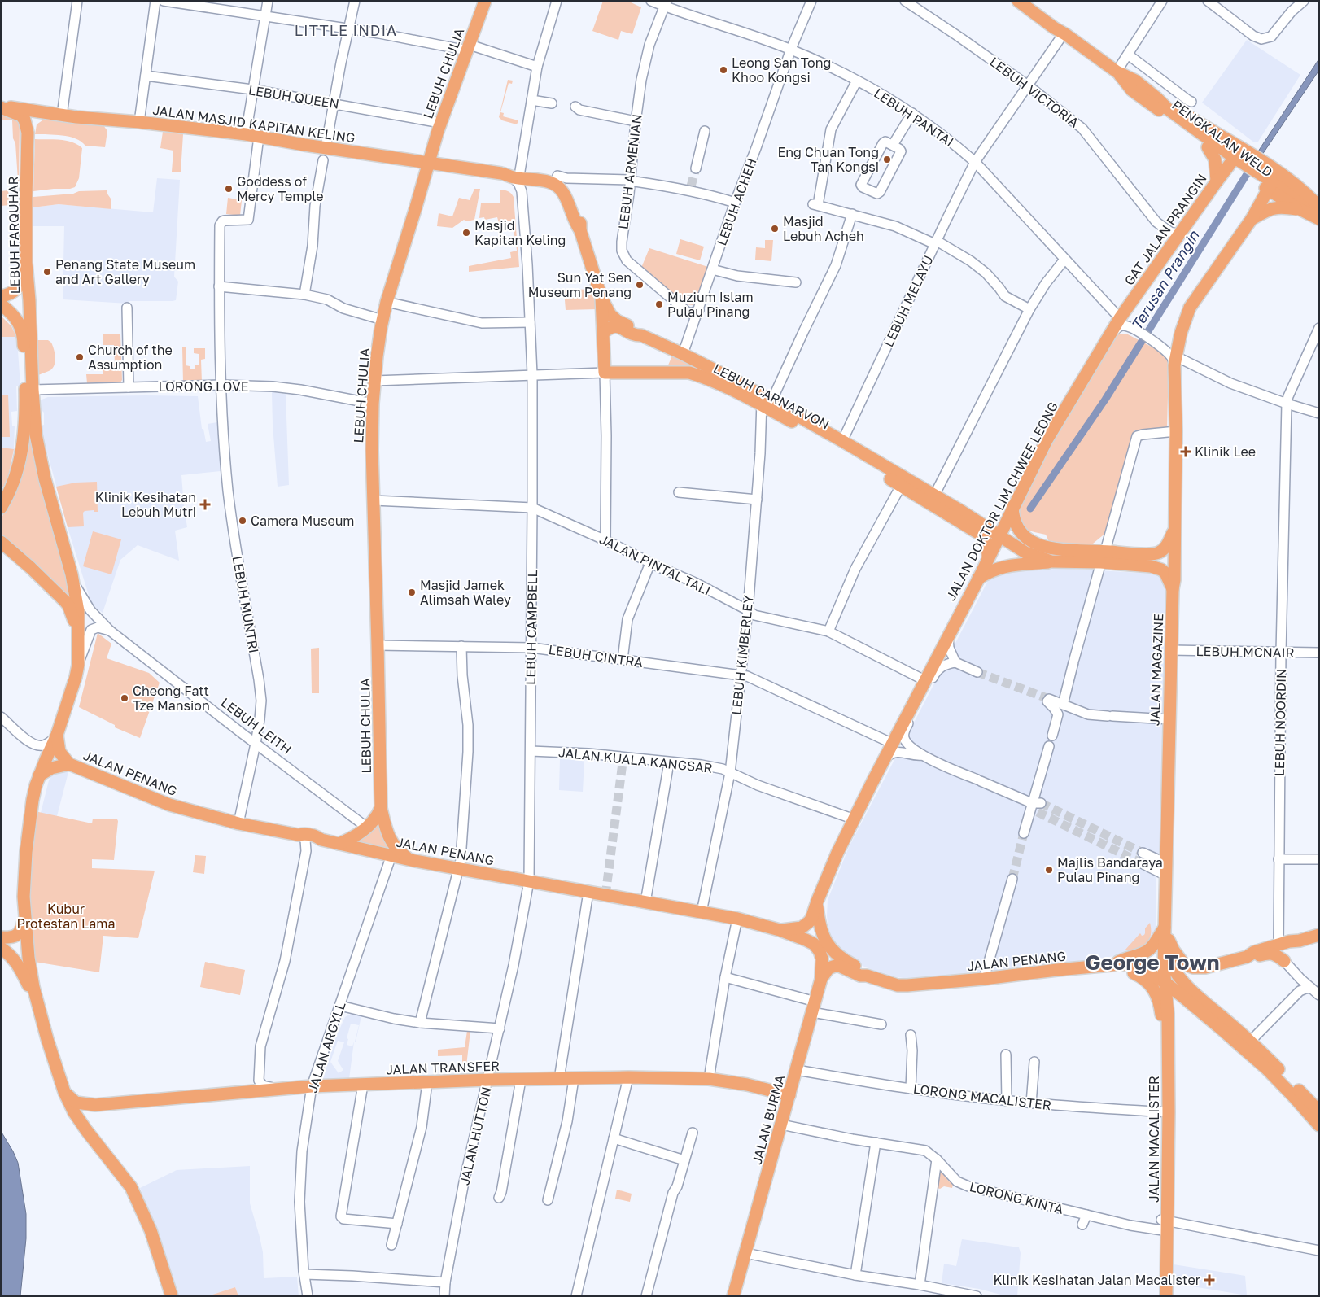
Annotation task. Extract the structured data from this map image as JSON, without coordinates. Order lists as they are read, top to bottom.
{
  "streets": {
    "main road": [
      "LEBUH CHULIA",
      "JALAN MASJID KAPITAN KELING",
      "PENGKALAN WELD",
      "GAT JALAN PRANGIN",
      "LEBUH FARQUHAR",
      "LEBUH CARNARVON",
      "JALAN DOKTOR LIM CHWEE LEONG",
      "JALAN MAGAZINE",
      "JALAN PENANG",
      "JALAN TRANSFER",
      "JALAN BURMA",
      "JALAN MACALISTER"
    ],
    "street": [
      "LEBUH VICTORIA",
      "LEBUH QUEEN",
      "LEBUH PANTAI",
      "LEBUH ARMENIAN",
      "LEBUH ACHEH",
      "LEBUH MELAYU",
      "LORONG LOVE",
      "JALAN PINTAL TALI",
      "LEBUH MUNTRI",
      "LEBUH CAMPBELL",
      "LEBUH MCNAIR",
      "LEBUH KIMBERLEY",
      "LEBUH CINTRA",
      "LEBUH NOORDIN",
      "LEBUH LEITH",
      "JALAN KUALA KANGSAR",
      "JALAN ARGYLL",
      "LORONG MACALISTER",
      "JALAN HUTTON",
      "LORONG KINTA"
    ]
  },
  "crossings": [
    ["LEBUH CHULIA", "LEBUH QUEEN"],
    ["LEBUH CHULIA", "JALAN MASJID KAPITAN KELING"],
    ["LEBUH CHULIA", "LORONG LOVE"],
    ["LEBUH CHULIA", "LEBUH CARNARVON"],
    ["LEBUH CHULIA", "JALAN PINTAL TALI"],
    ["LEBUH CHULIA", "LEBUH CINTRA"],
    ["LEBUH CHULIA", "JALAN PENANG"],
    ["LEBUH VICTORIA", "GAT JALAN PRANGIN"],
    ["LEBUH VICTORIA", "LEBUH MELAYU"],
    ["LEBUH PANTAI", "LEBUH ARMENIAN"],
    ["LEBUH PANTAI", "LEBUH ACHEH"],
    ["LEBUH PANTAI", "GAT JALAN PRANGIN"],
    ["LEBUH PANTAI", "LEBUH MELAYU"],
    ["LEBUH PANTAI", "JALAN DOKTOR LIM CHWEE LEONG"],
    ["JALAN MASJID KAPITAN KELING", "LEBUH ARMENIAN"],
    ["JALAN MASJID KAPITAN KELING", "LEBUH ACHEH"],
    ["JALAN MASJID KAPITAN KELING", "LEBUH FARQUHAR"],
    ["JALAN MASJID KAPITAN KELING", "LEBUH MUNTRI"],
    ["JALAN MASJID KAPITAN KELING", "LEBUH CAMPBELL"],
    ["PENGKALAN WELD", "GAT JALAN PRANGIN"],
    ["PENGKALAN WELD", "LEBUH MELAYU"],
    ["PENGKALAN WELD", "JALAN MAGAZINE"],
    ["LEBUH ACHEH", "LEBUH CARNARVON"],
    ["GAT JALAN PRANGIN", "JALAN DOKTOR LIM CHWEE LEONG"],
    ["LEBUH FARQUHAR", "LORONG LOVE"],
    ["LEBUH FARQUHAR", "LEBUH LEITH"],
    ["LEBUH FARQUHAR", "JALAN PENANG"],
    ["LEBUH FARQUHAR", "JALAN TRANSFER"],
    ["LEBUH MELAYU", "LEBUH CARNARVON"],
    ["LORONG LOVE", "LEBUH MUNTRI"],
    ["LEBUH CARNARVON", "JALAN DOKTOR LIM CHWEE LEONG"],
    ["LEBUH CARNARVON", "LEBUH CAMPBELL"],
    ["LEBUH CARNARVON", "LEBUH KIMBERLEY"],
    ["LEBUH CARNARVON", "JALAN MAGAZINE"],
    ["JALAN DOKTOR LIM CHWEE LEONG", "JALAN PINTAL TALI"],
    ["JALAN DOKTOR LIM CHWEE LEONG", "LEBUH CINTRA"],
    ["JALAN DOKTOR LIM CHWEE LEONG", "JALAN KUALA KANGSAR"],
    ["JALAN DOKTOR LIM CHWEE LEONG", "JALAN PENANG"],
    ["JALAN PINTAL TALI", "LEBUH CAMPBELL"],
    ["JALAN PINTAL TALI", "LEBUH KIMBERLEY"],
    ["LEBUH MUNTRI", "LEBUH LEITH"],
    ["LEBUH MUNTRI", "JALAN PENANG"],
    ["LEBUH CAMPBELL", "LEBUH CINTRA"],
    ["LEBUH CAMPBELL", "JALAN KUALA KANGSAR"],
    ["LEBUH CAMPBELL", "JALAN PENANG"],
    ["LEBUH CAMPBELL", "JALAN HUTTON"],
    ["LEBUH MCNAIR", "JALAN MAGAZINE"],
    ["LEBUH MCNAIR", "LEBUH NOORDIN"],
    ["LEBUH KIMBERLEY", "LEBUH CINTRA"],
    ["LEBUH KIMBERLEY", "JALAN KUALA KANGSAR"],
    ["LEBUH KIMBERLEY", "JALAN PENANG"],
    ["JALAN MAGAZINE", "JALAN PENANG"],
    ["JALAN MAGAZINE", "JALAN MACALISTER"],
    ["JALAN PENANG", "JALAN ARGYLL"],
    ["JALAN PENANG", "JALAN BURMA"],
    ["JALAN PENANG", "JALAN HUTTON"],
    ["JALAN PENANG", "JALAN MACALISTER"],
    ["JALAN ARGYLL", "JALAN TRANSFER"],
    ["JALAN TRANSFER", "JALAN BURMA"],
    ["JALAN TRANSFER", "JALAN HUTTON"],
    ["LORONG MACALISTER", "JALAN BURMA"],
    ["LORONG MACALISTER", "JALAN MACALISTER"],
    ["JALAN BURMA", "LORONG KINTA"],
    ["JALAN MACALISTER", "LORONG KINTA"]
  ],
  "districts": ["LITTLE INDIA", "George Town"],
  "water": ["Terusan Prangin"],
  "parks": ["Kubur Protestan Lama"],
  "places": {
    "other": [
      "Leong San Tong Khoo Kongsi",
      "Eng Chuan Tong Tan Kongsi",
      "Goddess of Mercy Temple",
      "Masjid Lebuh Acheh",
      "Masjid Kapitan Keling",
      "Penang State Museum and Art Gallery",
      "Sun Yat Sen Museum Penang",
      "Muzium Islam Pulau Pinang",
      "Church of the Assumption",
      "Camera Museum",
      "Masjid Jamek Alimsah Waley",
      "Cheong Fatt Tze Mansion",
      "Majlis Bandaraya Pulau Pinang"
    ],
    "health": ["Klinik Lee", "Klinik Kesihatan Lebuh Mutri", "Klinik Kesihatan Jalan Macalister"]
  }
}
